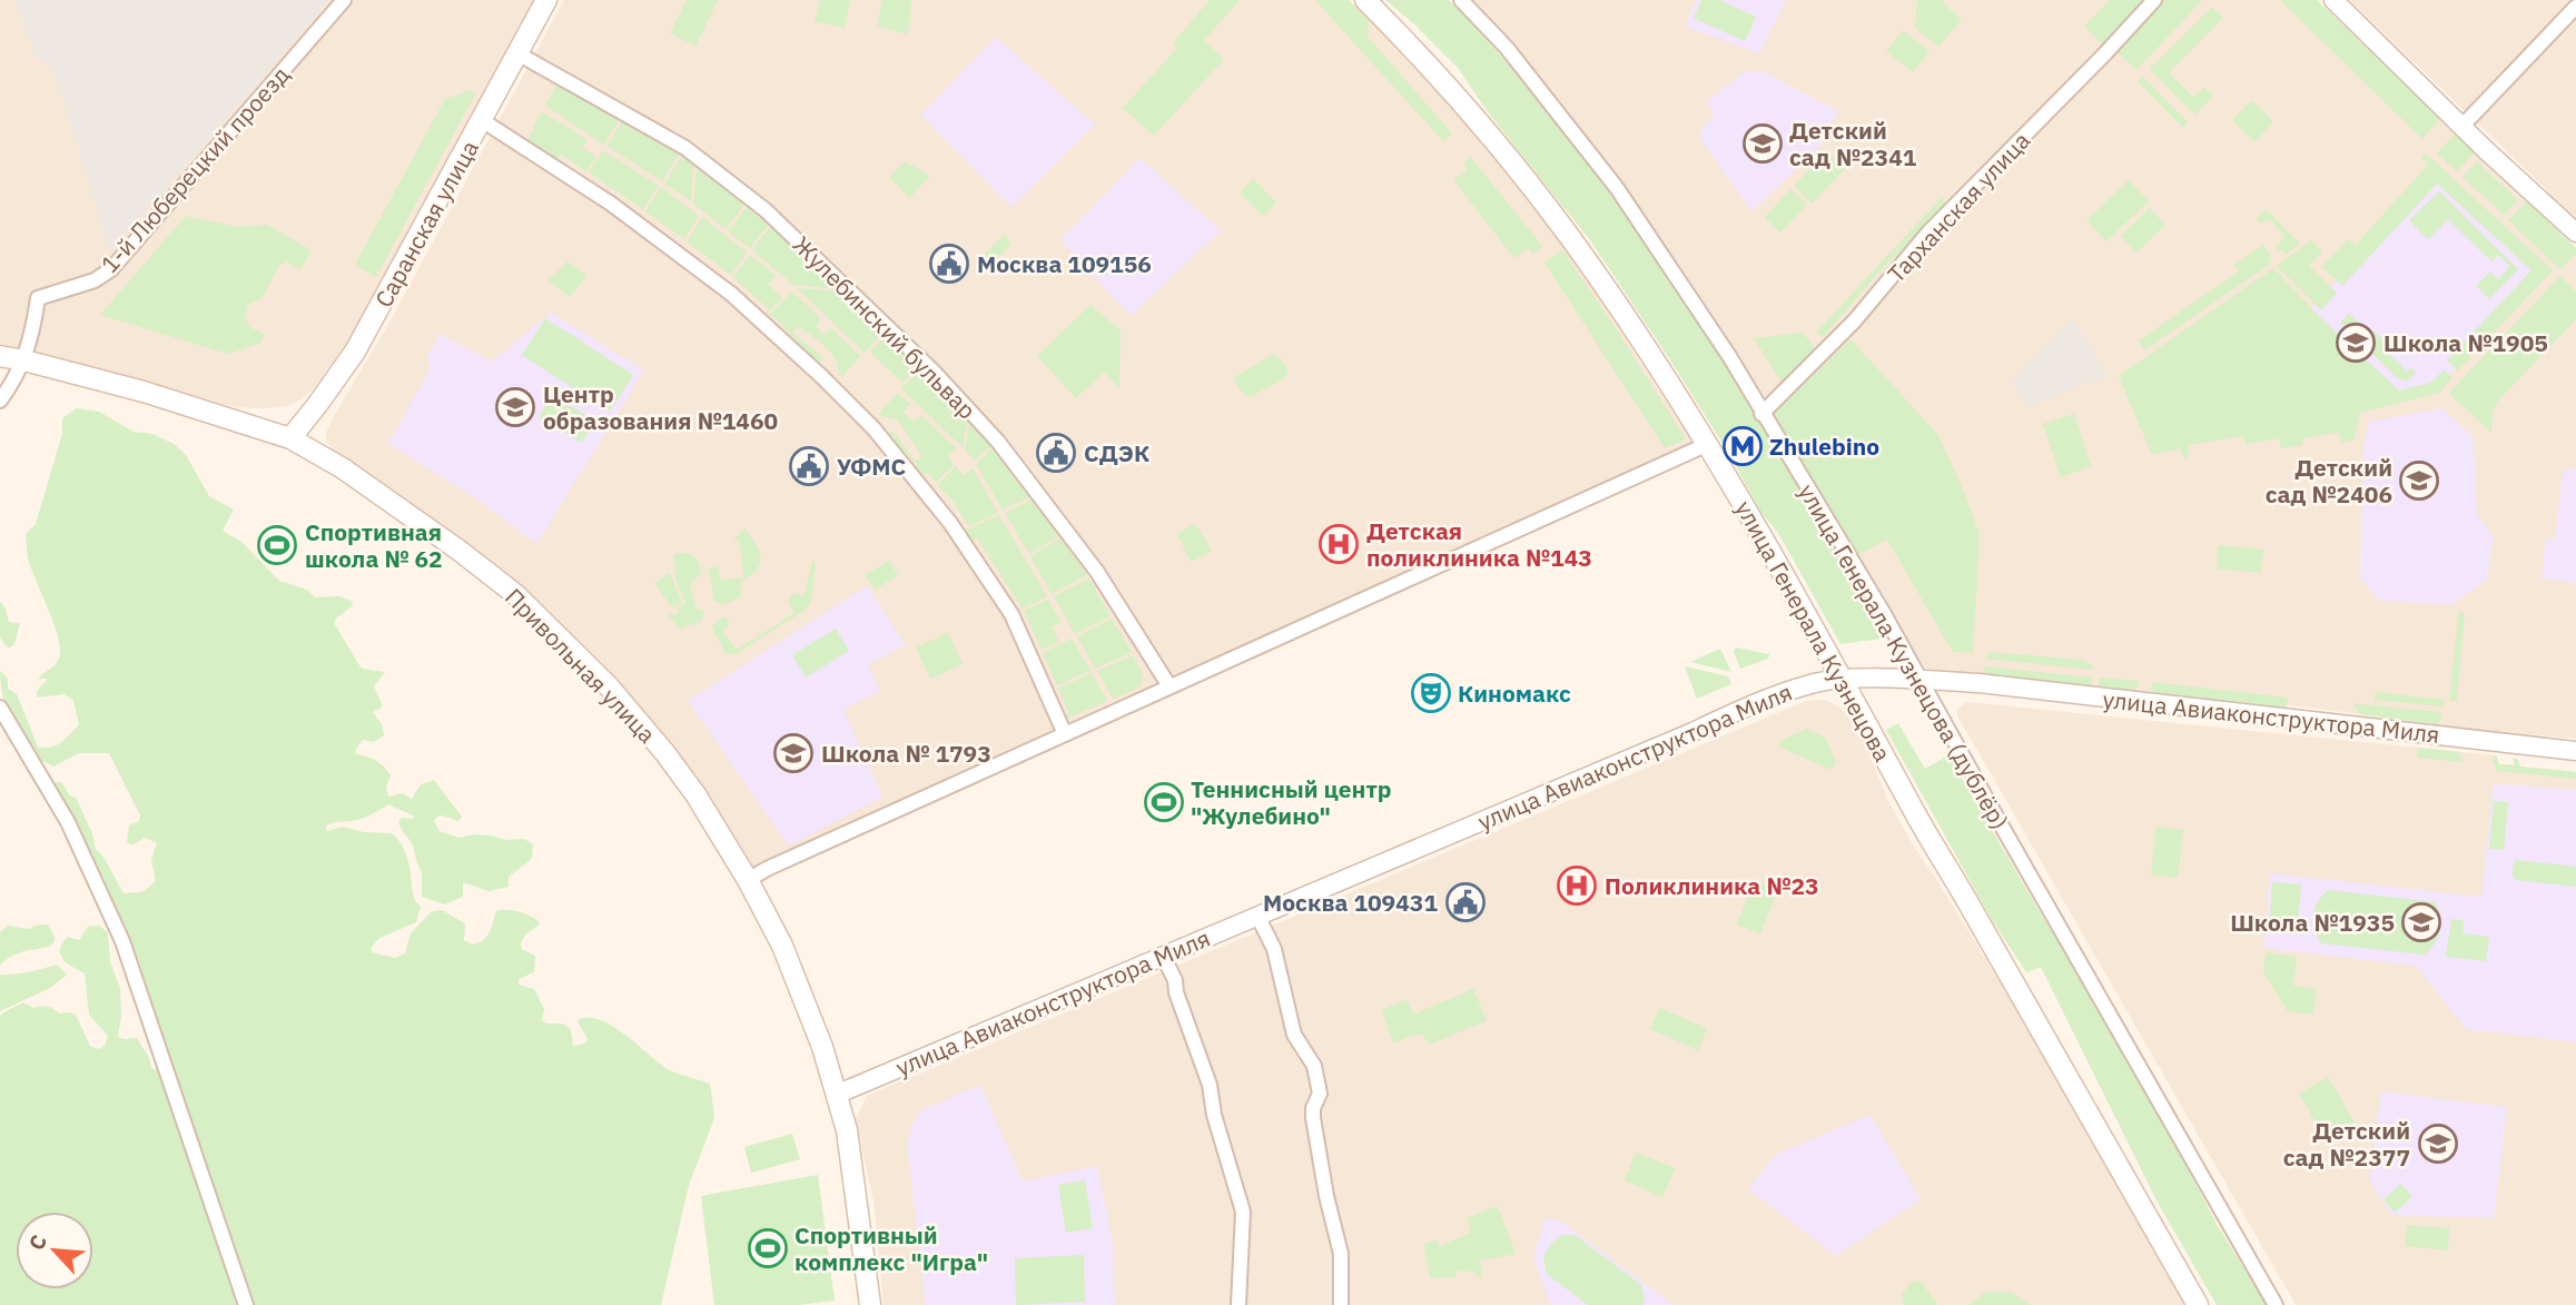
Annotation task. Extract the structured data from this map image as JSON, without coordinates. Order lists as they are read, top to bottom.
{
  "streets": {
    "main road": ["Саранская улица", "улица Генерала Кузнецова", "Привольная улица"],
    "street": [
      "1-й Люберецкий проезд",
      "Тарханская улица",
      "Жулебинский бульвар",
      "улица Генерала Кузнецова (дублёр)",
      "улица Авиаконструктора Миля"
    ]
  },
  "crossings": [
    ["1-й Люберецкий проезд", "Привольная улица"],
    ["Тарханская улица", "улица Генерала Кузнецова (дублёр)"],
    ["Саранская улица", "Жулебинский бульвар"],
    ["Саранская улица", "Привольная улица"],
    ["улица Генерала Кузнецова", "улица Авиаконструктора Миля"],
    ["улица Генерала Кузнецова (дублёр)", "улица Авиаконструктора Миля"],
    ["Привольная улица", "улица Авиаконструктора Миля"]
  ],
  "places": {
    "school or university": [
      "Детский сад №2341",
      "Школа №1905",
      "Центр образования №1460",
      "Детский сад №2406",
      "Школа № 1793",
      "Школа №1935",
      "Детский сад №2377"
    ],
    "public building": [
      "Москва 109156",
      "СДЭК",
      "УФМС",
      "Москва 109431"
    ],
    "metro station": ["Zhulebino"],
    "hospital": ["Детская поликлиника №143", "Поликлиника №23"],
    "sports": ["Спортивная школа № 62", "Теннисный центр \"Жулебино\"", "Спортивный комплекс \"Игра\""],
    "theatre": ["Киномакс"]
  },
  "north": "top left"
}
